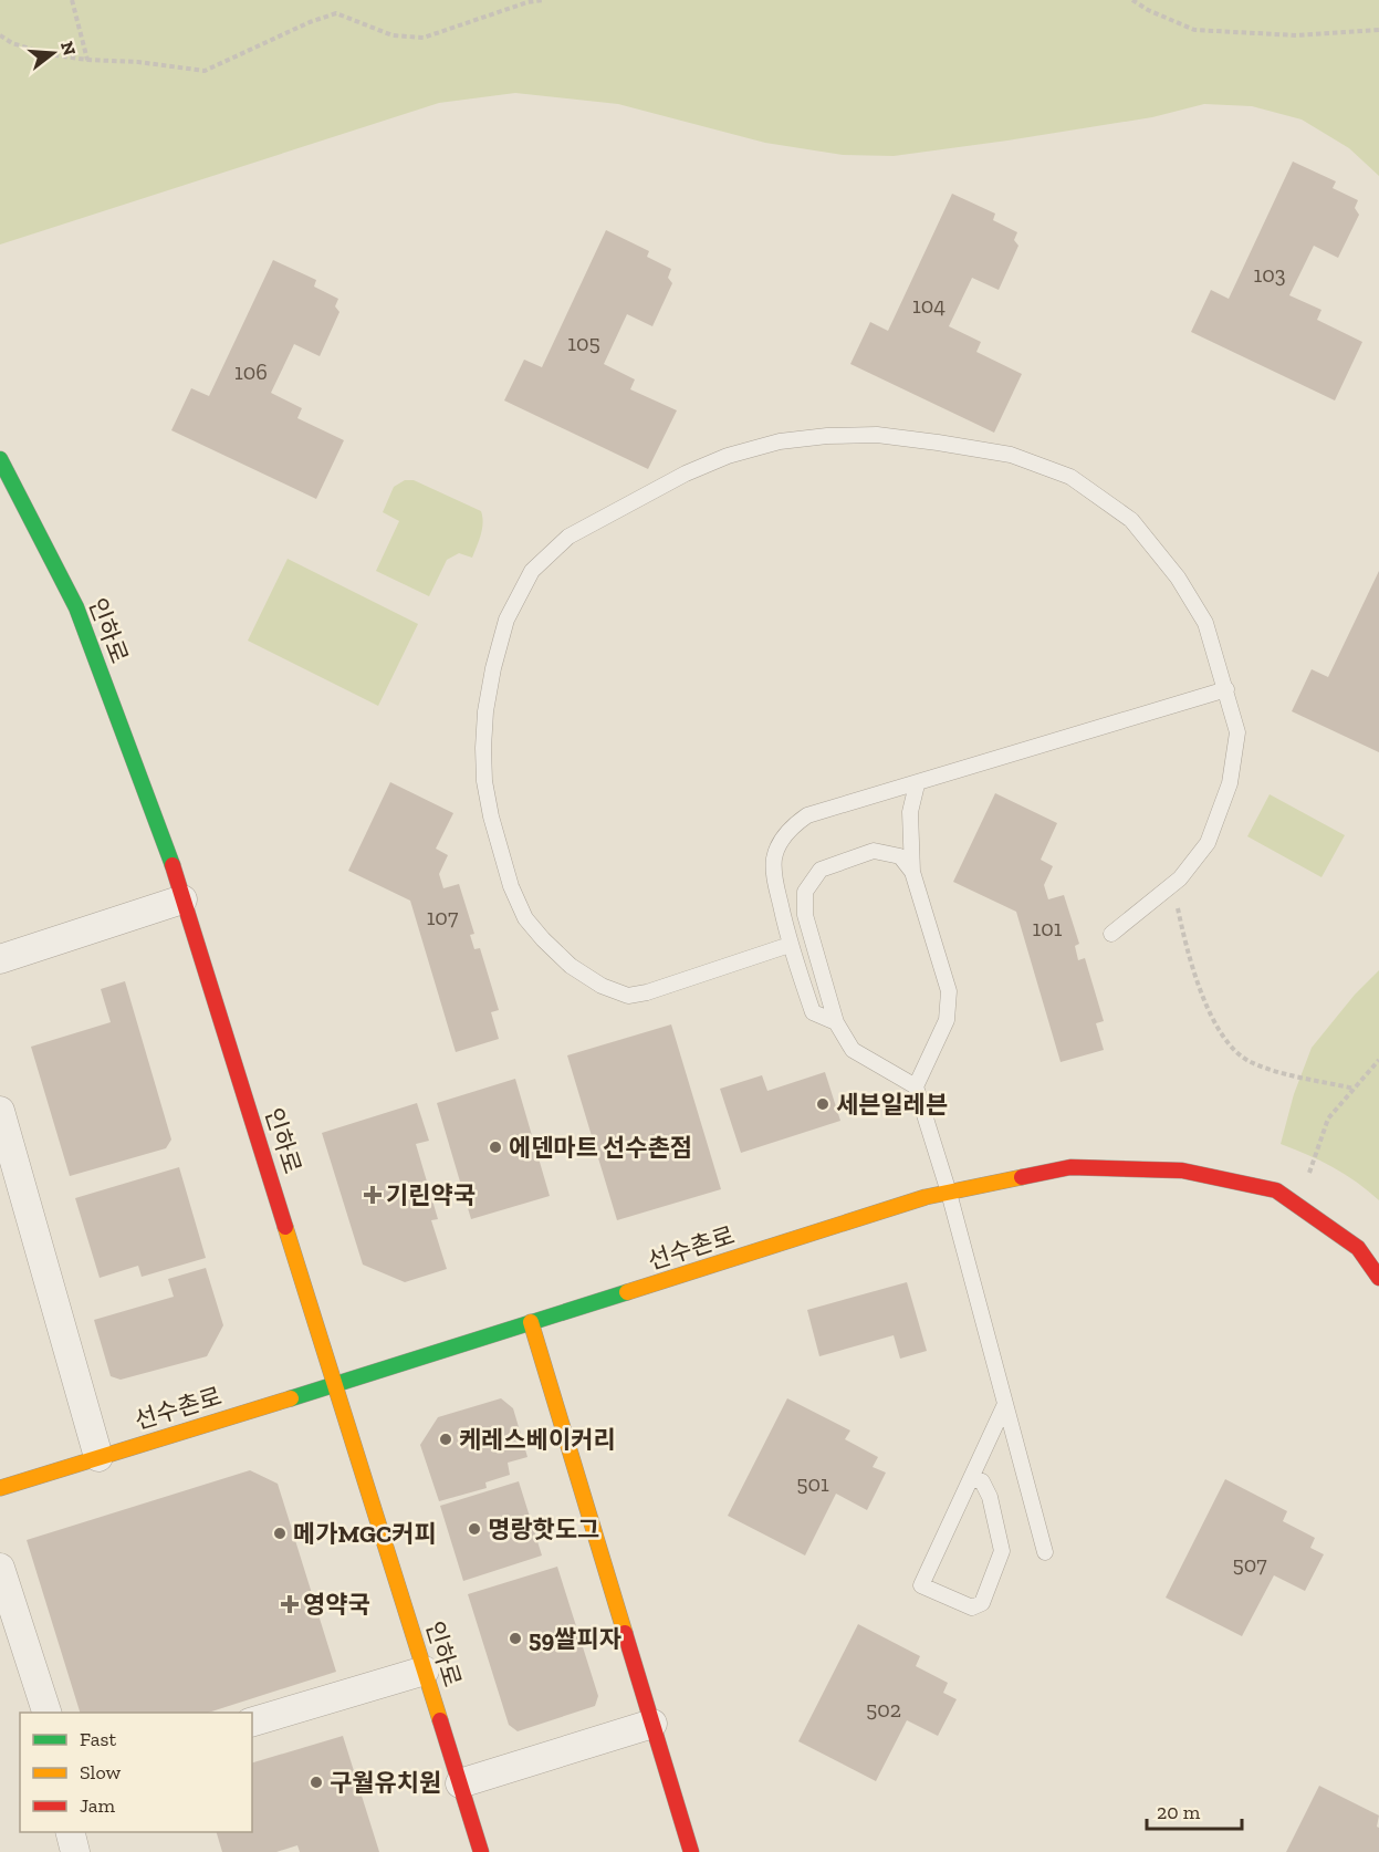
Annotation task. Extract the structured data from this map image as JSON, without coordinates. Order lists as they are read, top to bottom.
{
  "streets": {
    "street": ["인하로", "선수촌로"]
  },
  "crossings": [
    ["인하로", "선수촌로"]
  ],
  "places": {
    "other": [
      "세븐일레븐",
      "에덴마트 선수촌점",
      "케레스베이커리",
      "명랑핫도그",
      "메가MGC커피",
      "59쌀피자",
      "구월유치원"
    ],
    "health": ["기린약국", "영약국"]
  },
  "house_numbers": [
    "103",
    "104",
    "105",
    "106",
    "107",
    "101",
    "501",
    "507",
    "502"
  ],
  "legend": ["Fast", "Slow", "Jam"],
  "scale_bar": "20 m",
  "north": "right"
}
